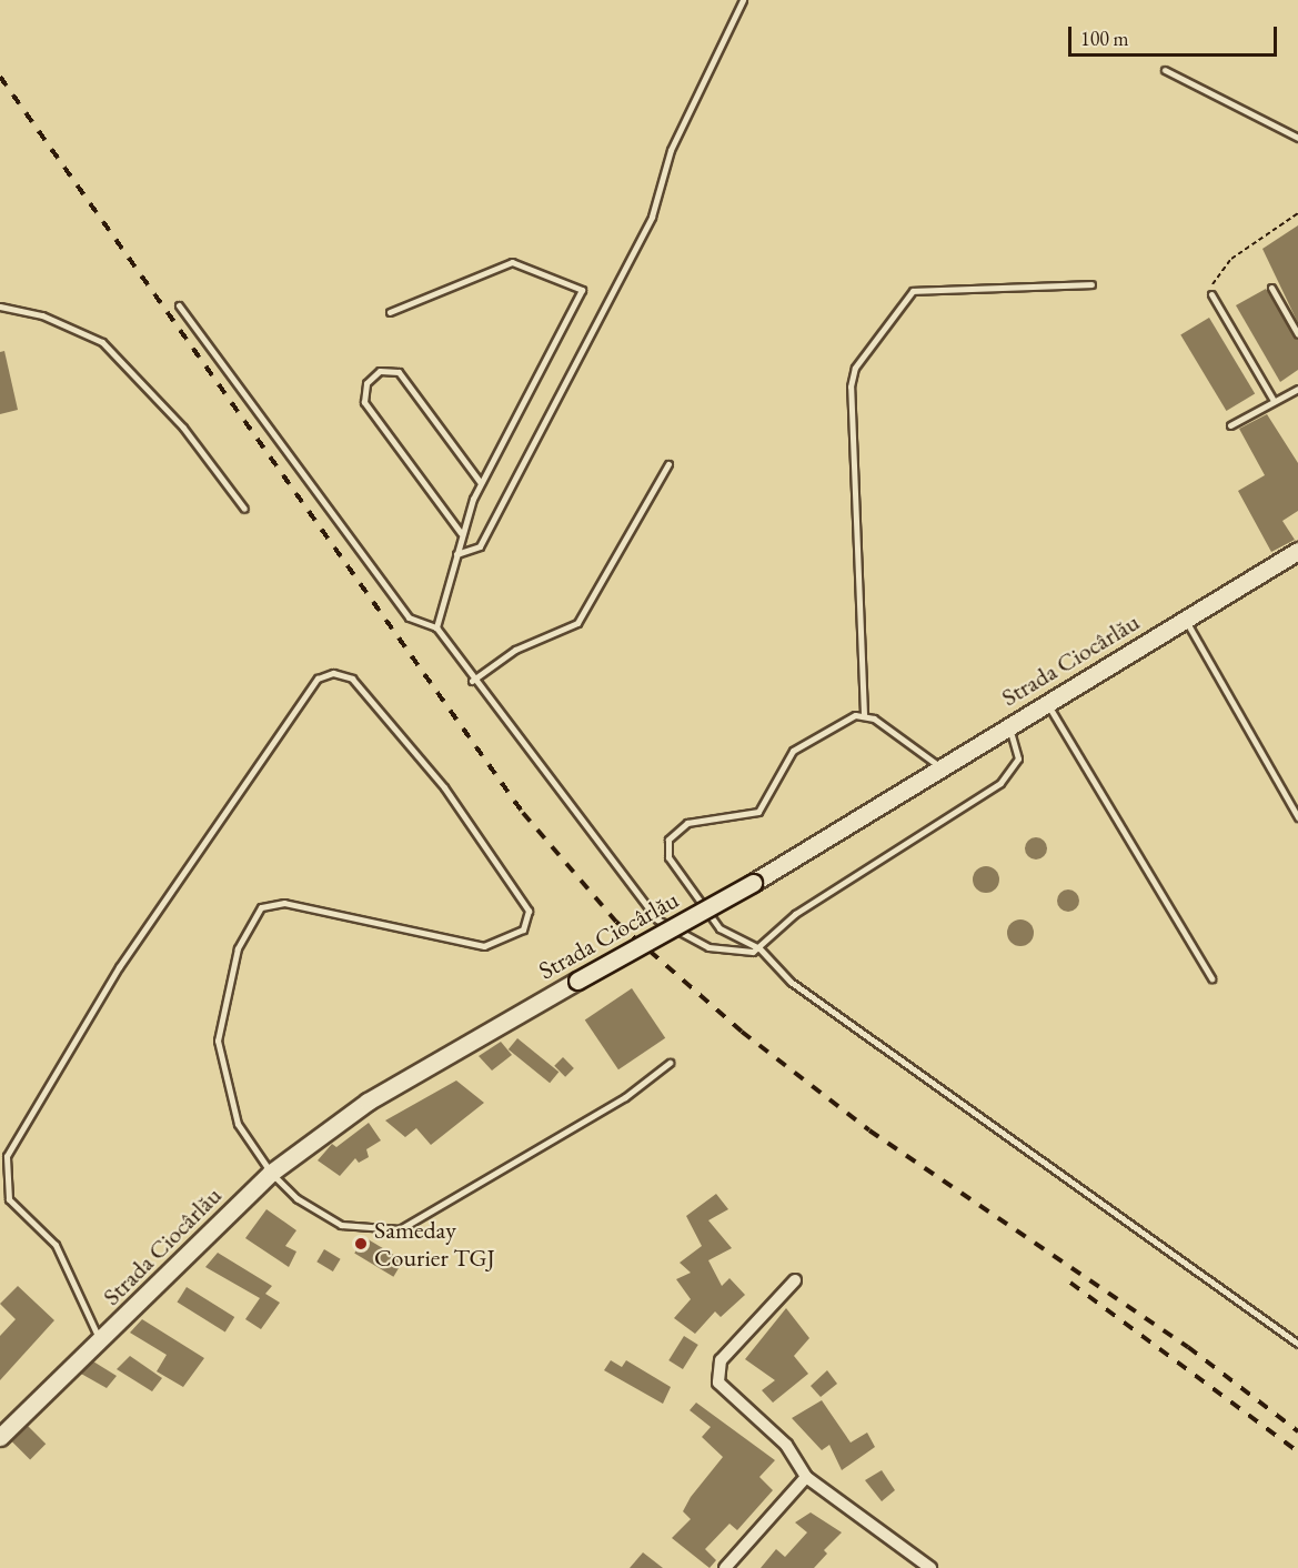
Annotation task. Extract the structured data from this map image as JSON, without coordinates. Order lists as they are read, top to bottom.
{
  "streets": {
    "main road": ["Strada Ciocârlău"]
  },
  "places": ["Sameday Courier TGJ"],
  "scale_bar": "100 m"
}
